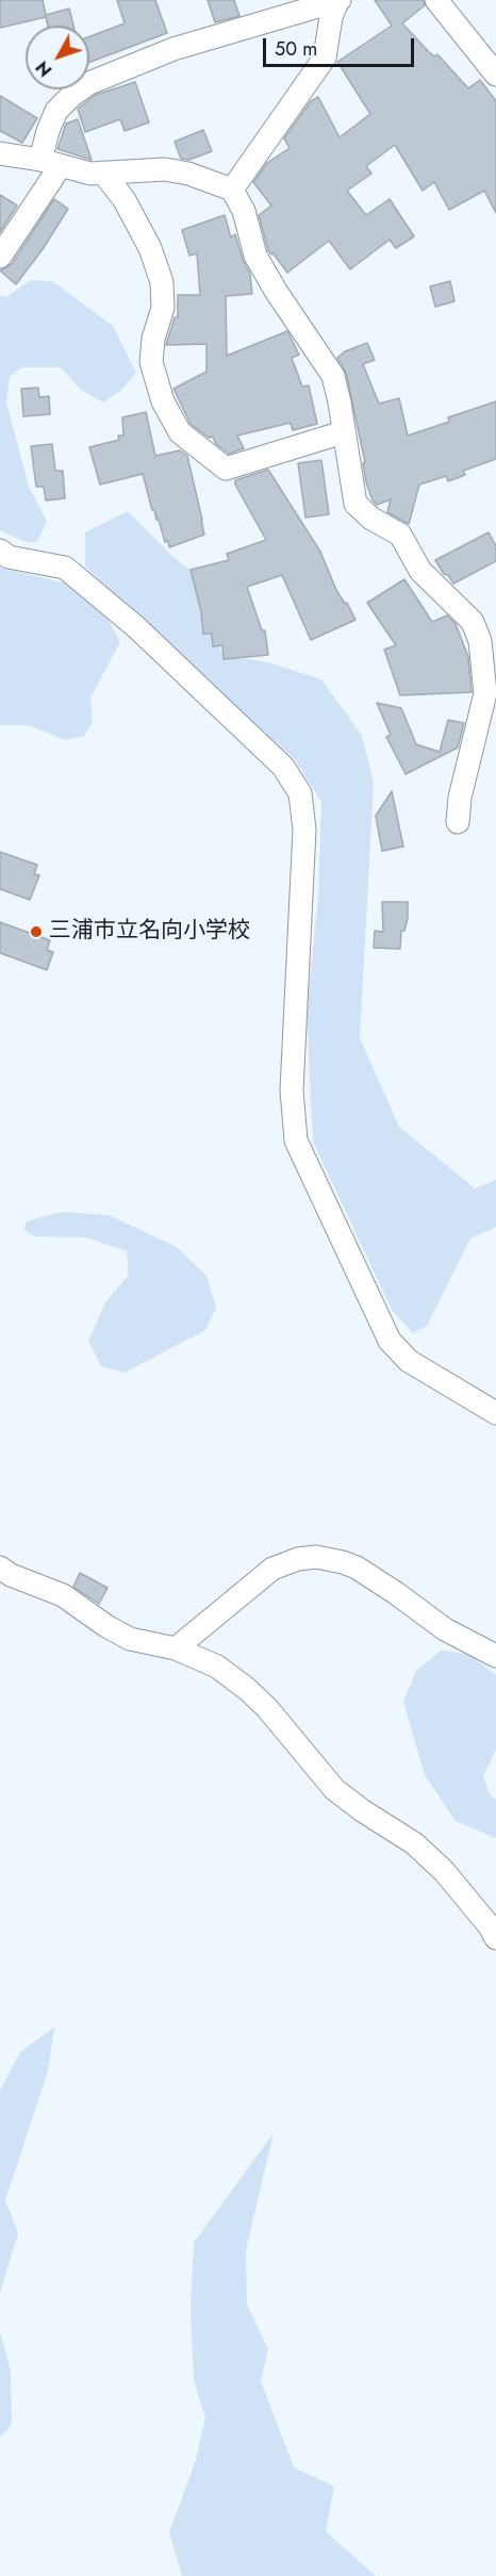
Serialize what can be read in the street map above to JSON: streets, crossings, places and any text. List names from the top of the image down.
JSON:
{
  "places": ["三浦市立名向小学校"],
  "scale_bar": "50 m",
  "north": "bottom left"
}
